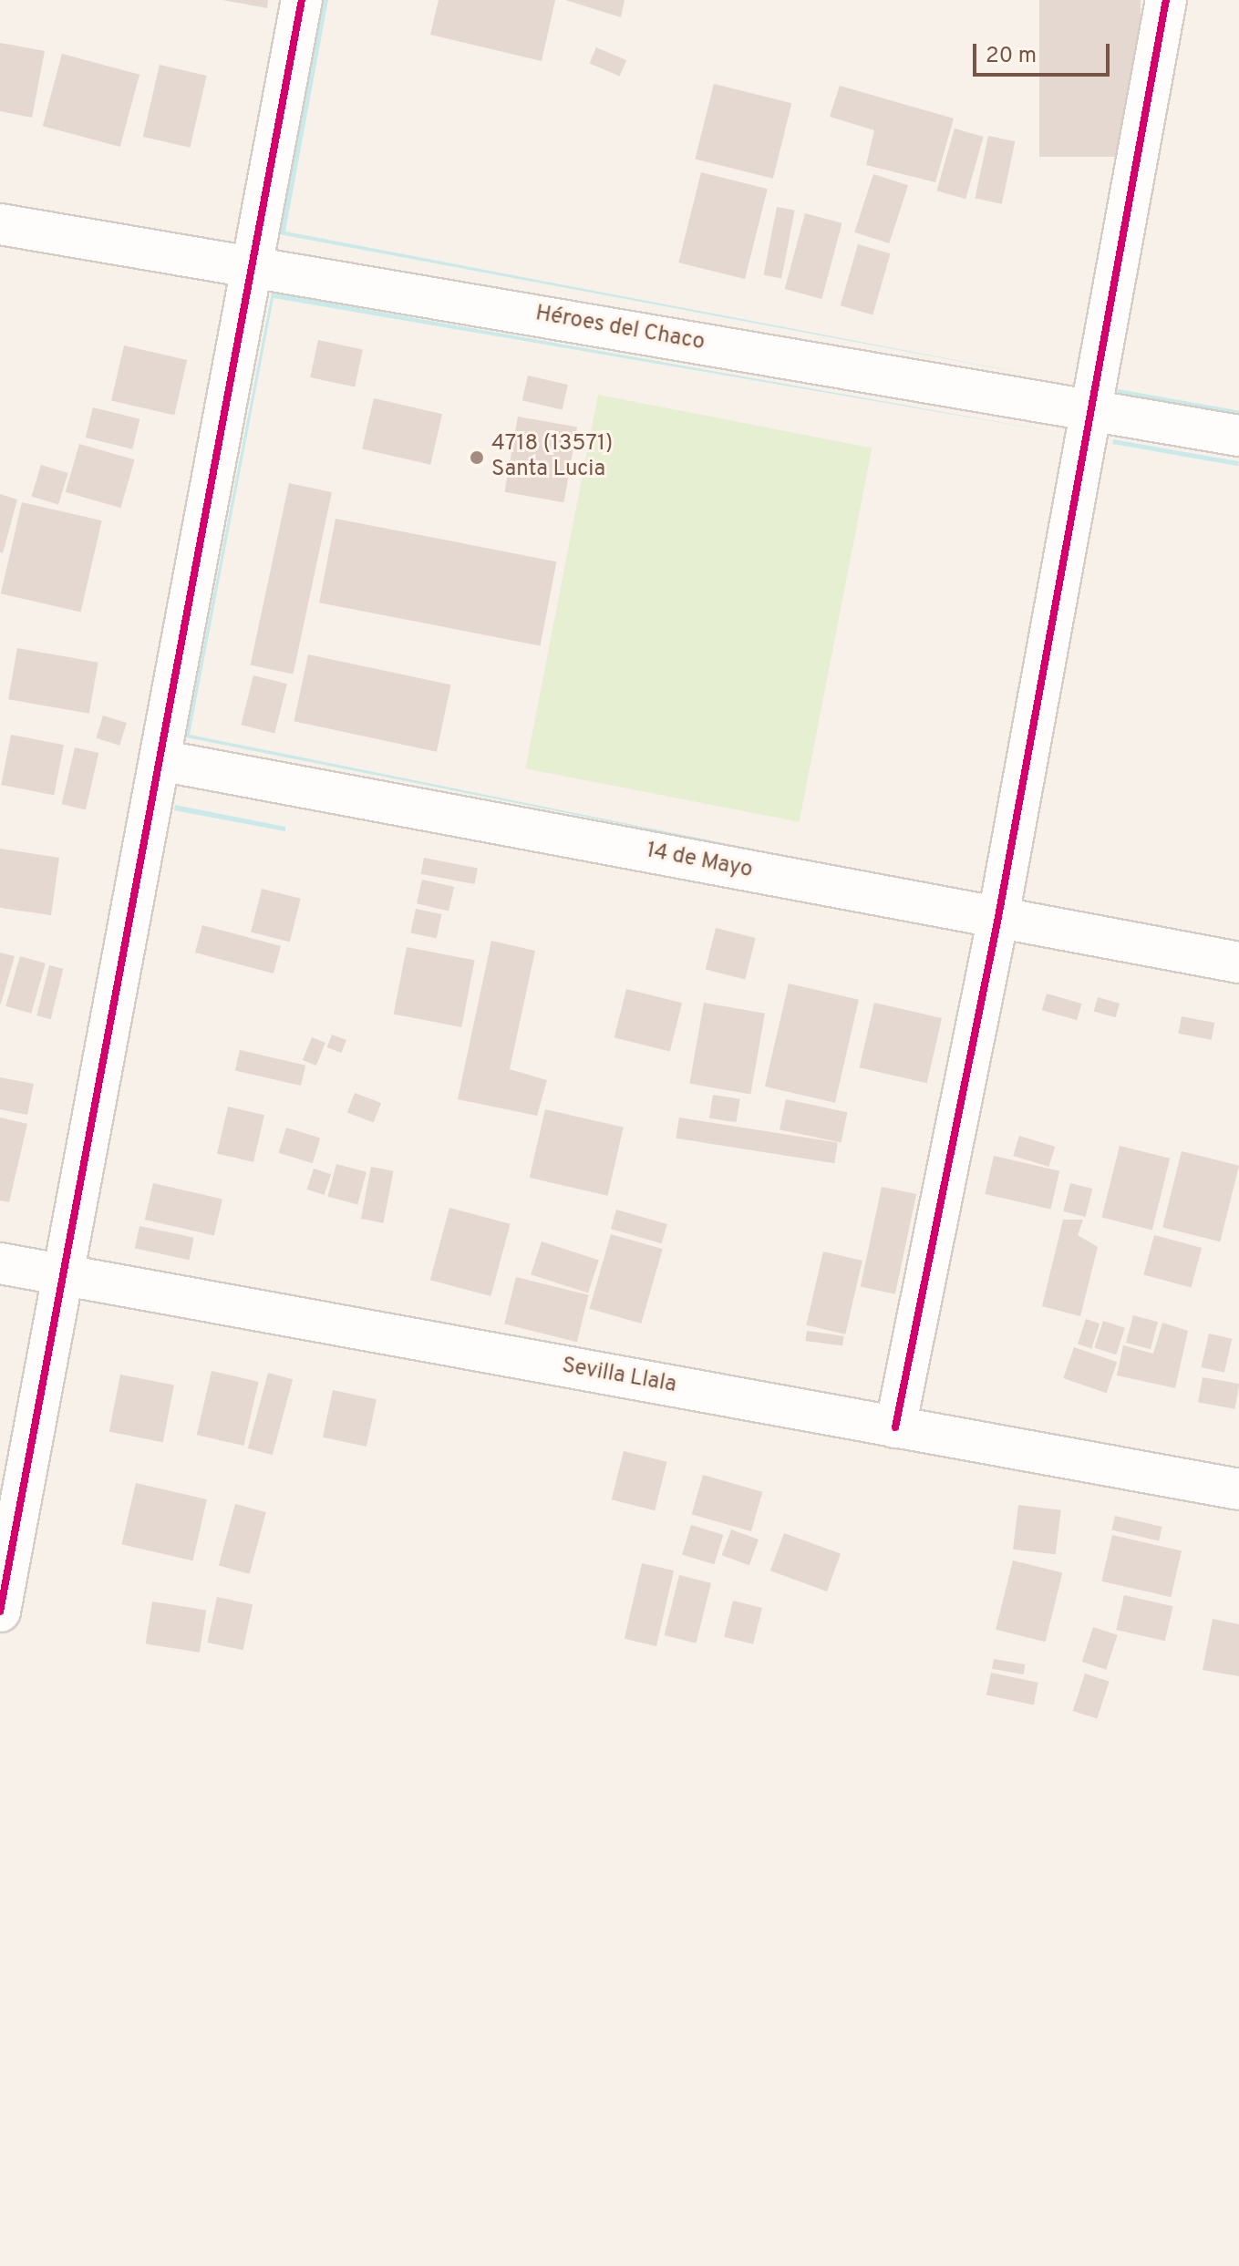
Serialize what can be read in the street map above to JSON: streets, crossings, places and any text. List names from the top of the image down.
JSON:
{
  "streets": {
    "street": ["Héroes del Chaco", "14 de Mayo", "Sevilla Llala"]
  },
  "places": ["4718 (13571) Santa Lucia"],
  "scale_bar": "20 m"
}
